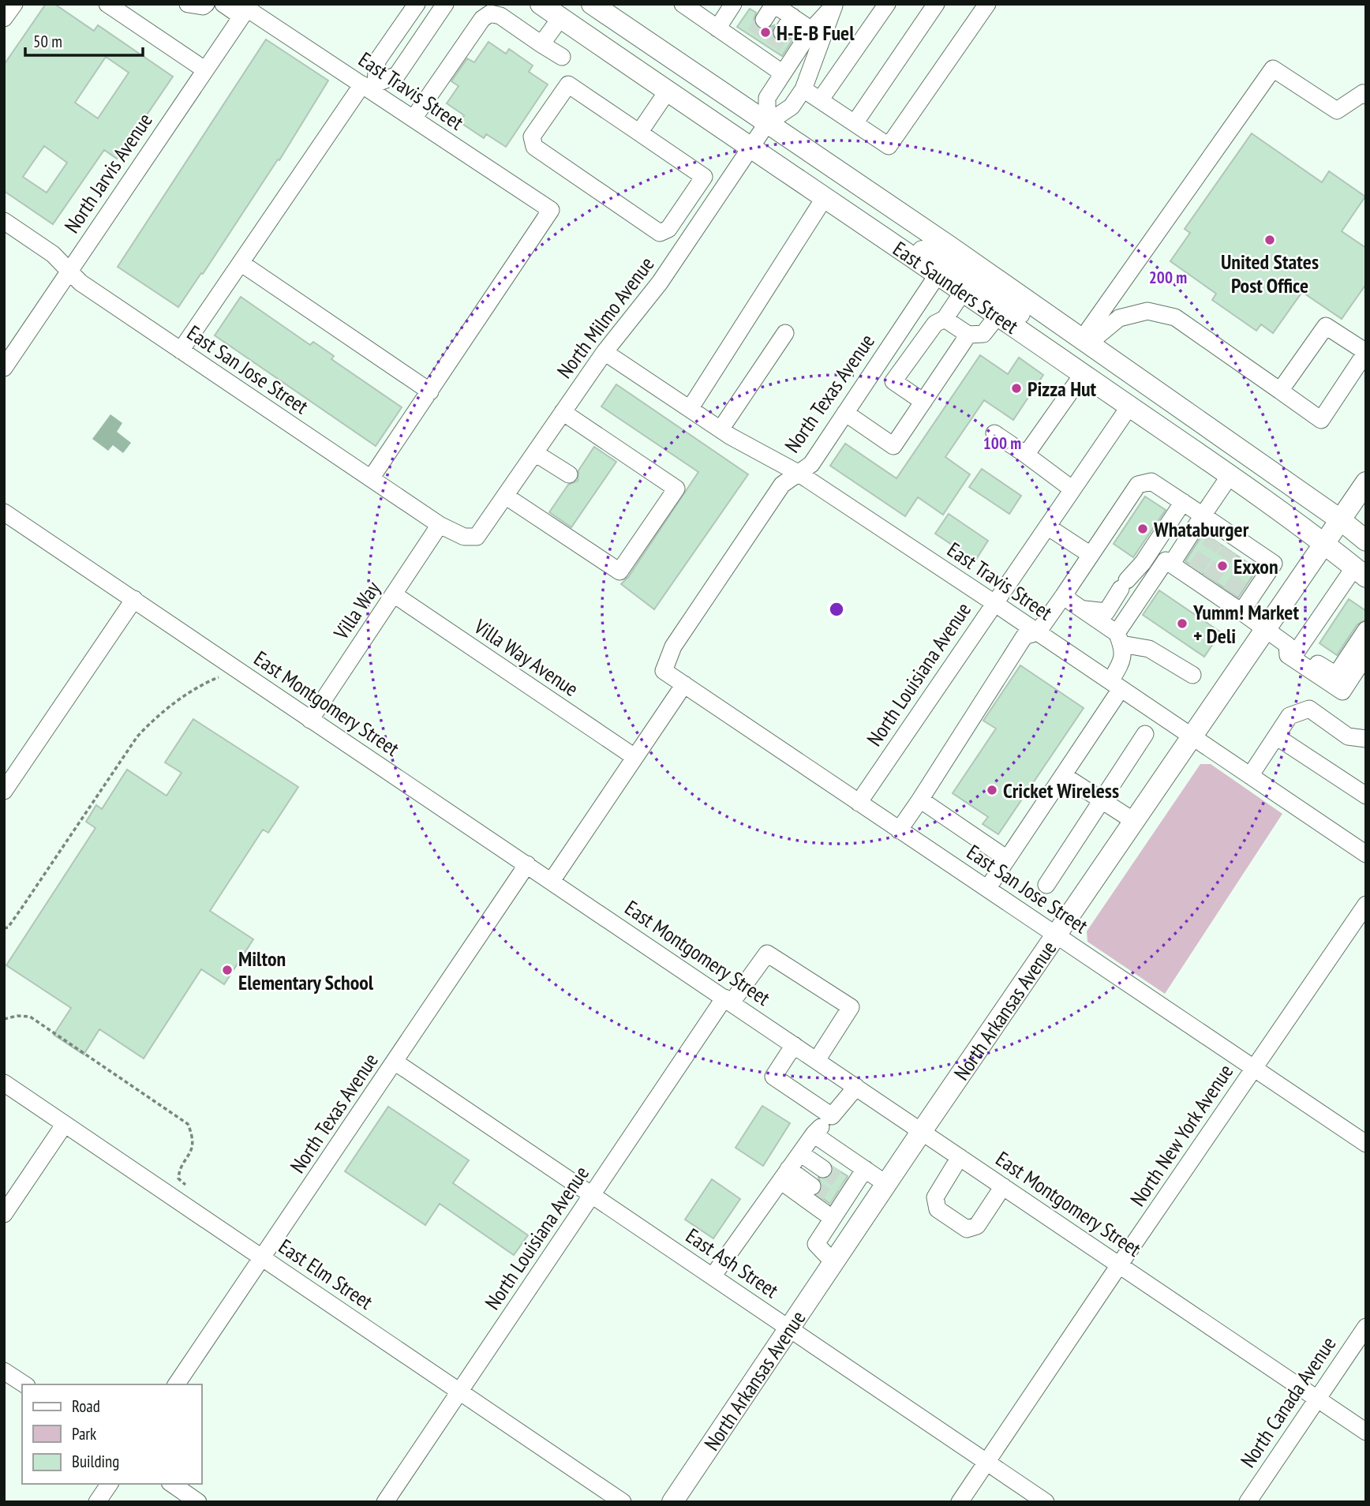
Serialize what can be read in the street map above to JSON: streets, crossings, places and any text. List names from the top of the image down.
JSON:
{
  "streets": {
    "main road": ["East Saunders Street", "North Arkansas Avenue"],
    "street": [
      "East Travis Street",
      "North Jarvis Avenue",
      "North Milmo Avenue",
      "East San Jose Street",
      "North Texas Avenue",
      "Villa Way",
      "Villa Way Avenue",
      "North Louisiana Avenue",
      "East Montgomery Street",
      "North New York Avenue",
      "East Ash Street",
      "East Elm Street",
      "North Canada Avenue"
    ]
  },
  "crossings": [
    ["East Travis Street", "North Jarvis Avenue"],
    ["East Travis Street", "North Milmo Avenue"],
    ["East Travis Street", "North Texas Avenue"],
    ["East Travis Street", "North Louisiana Avenue"],
    ["East Travis Street", "North Arkansas Avenue"],
    ["North Jarvis Avenue", "East San Jose Street"],
    ["East Saunders Street", "North Milmo Avenue"],
    ["East Saunders Street", "North Texas Avenue"],
    ["East Saunders Street", "North Louisiana Avenue"],
    ["East Saunders Street", "North Arkansas Avenue"],
    ["North Milmo Avenue", "East San Jose Street"],
    ["East San Jose Street", "North Texas Avenue"],
    ["East San Jose Street", "Villa Way"],
    ["East San Jose Street", "North Louisiana Avenue"],
    ["East San Jose Street", "North Arkansas Avenue"],
    ["East San Jose Street", "North New York Avenue"],
    ["North Texas Avenue", "East Montgomery Street"],
    ["North Texas Avenue", "East Ash Street"],
    ["North Texas Avenue", "East Elm Street"],
    ["Villa Way", "Villa Way Avenue"],
    ["Villa Way", "East Montgomery Street"],
    ["North Louisiana Avenue", "East Montgomery Street"],
    ["North Louisiana Avenue", "East Ash Street"],
    ["North Louisiana Avenue", "East Elm Street"],
    ["East Montgomery Street", "North Arkansas Avenue"],
    ["East Montgomery Street", "North New York Avenue"],
    ["East Montgomery Street", "North Canada Avenue"],
    ["North Arkansas Avenue", "East Ash Street"],
    ["North New York Avenue", "East Ash Street"]
  ],
  "places": [
    "H-E-B Fuel",
    "United States Post Office",
    "Pizza Hut",
    "Whataburger",
    "Exxon",
    "Yumm! Market + Deli",
    "Cricket Wireless",
    "Milton Elementary School"
  ],
  "legend": ["Road", "Park", "Building"],
  "scale_bar": "50 m",
  "rings": ["200 m", "100 m"]
}
